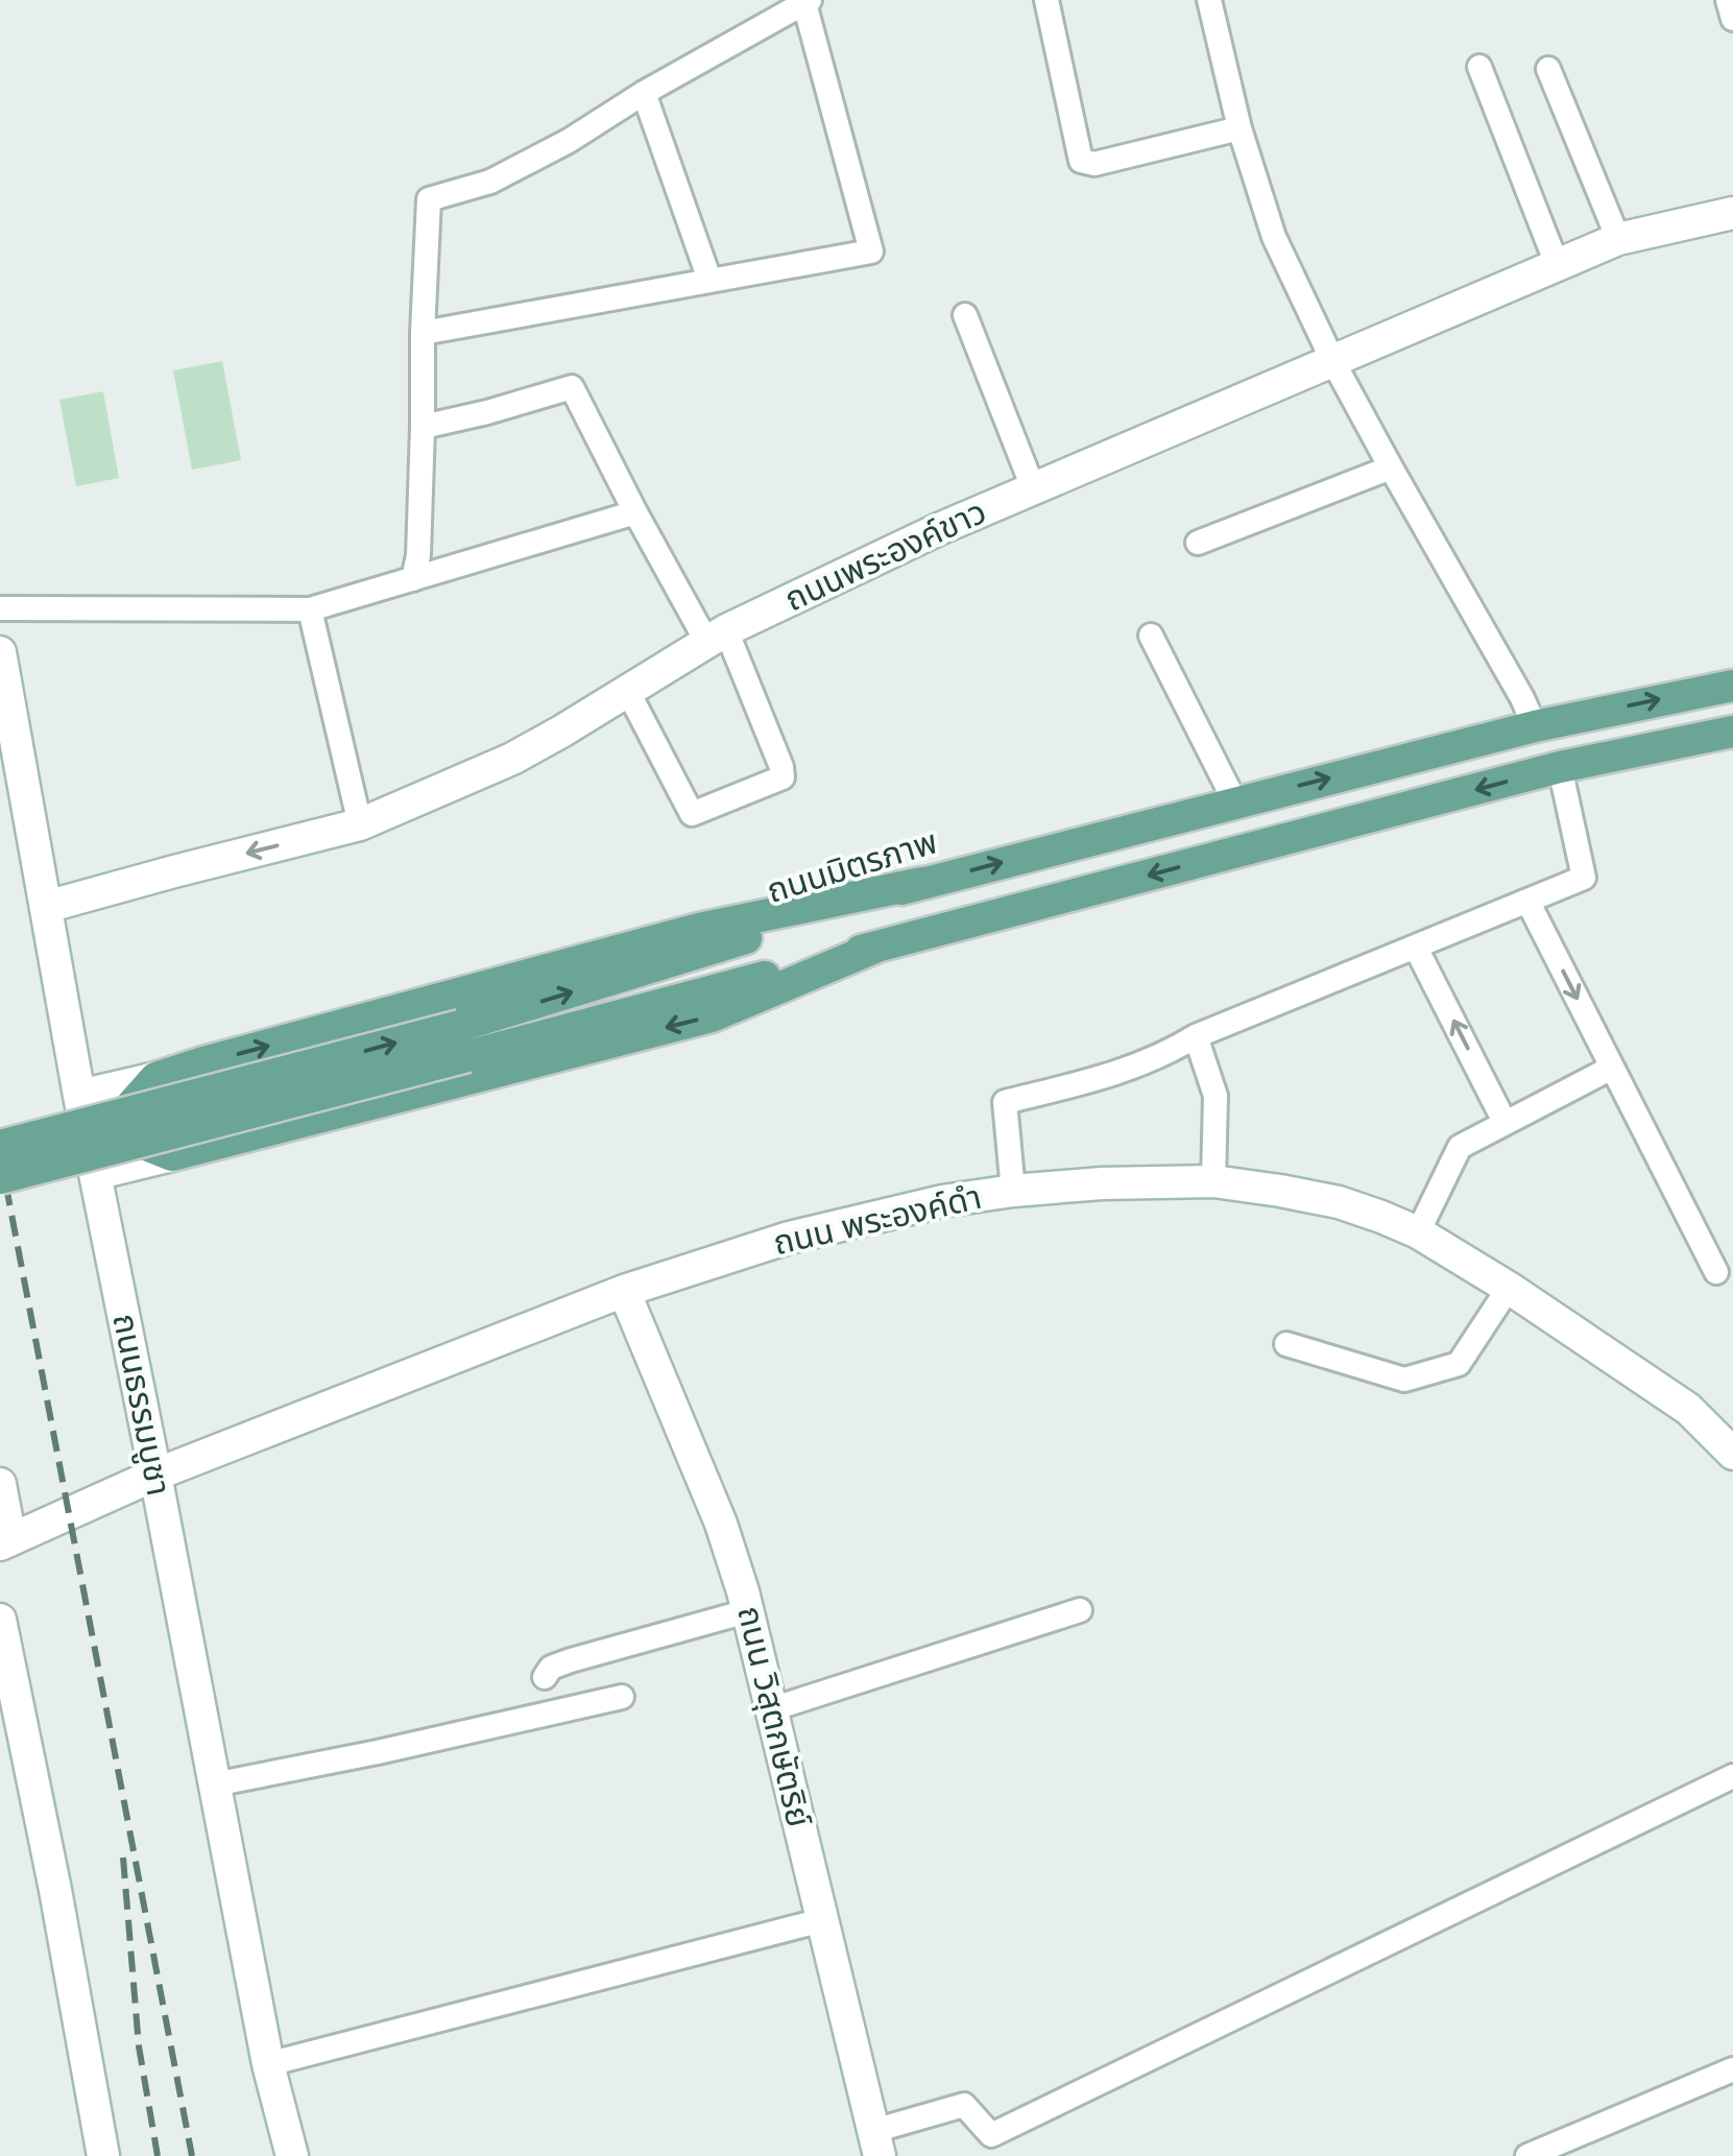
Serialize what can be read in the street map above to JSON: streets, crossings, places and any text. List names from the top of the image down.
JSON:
{
  "streets": {
    "main road": ["ถนนมิตรภาพ"],
    "street": [
      "ถนนพระองค์ขาว",
      "ถนน พระองค์ดำ",
      "ถนนธรรมบูชา",
      "ถนน วิสุตกษัตริย์"
    ]
  },
  "crossings": [
    ["ถนนพระองค์ขาว", "ถนนธรรมบูชา"],
    ["ถนน พระองค์ดำ", "ถนนธรรมบูชา"],
    ["ถนน พระองค์ดำ", "ถนน วิสุตกษัตริย์"]
  ]
}
